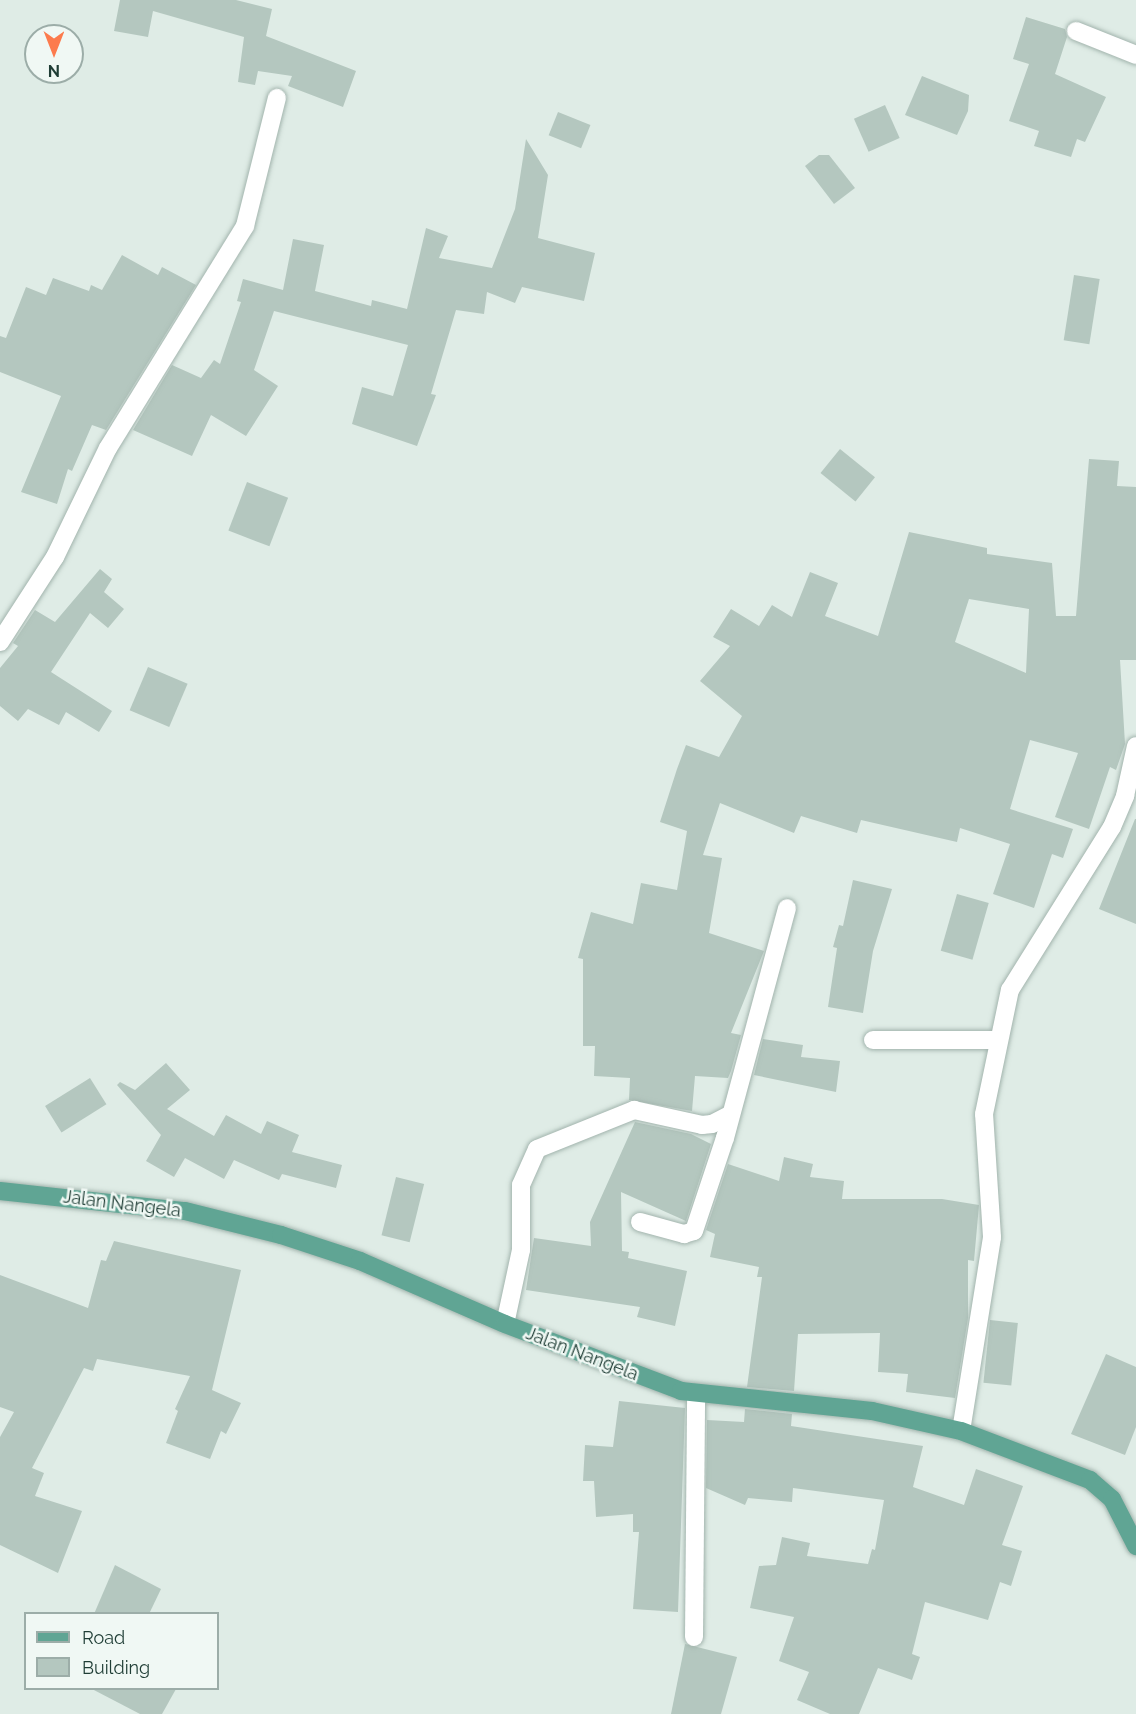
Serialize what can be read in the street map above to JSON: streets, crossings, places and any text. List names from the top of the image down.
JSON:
{
  "streets": {
    "main road": ["Jalan Nangela"]
  },
  "legend": ["Road", "Building"],
  "north": "bottom"
}
